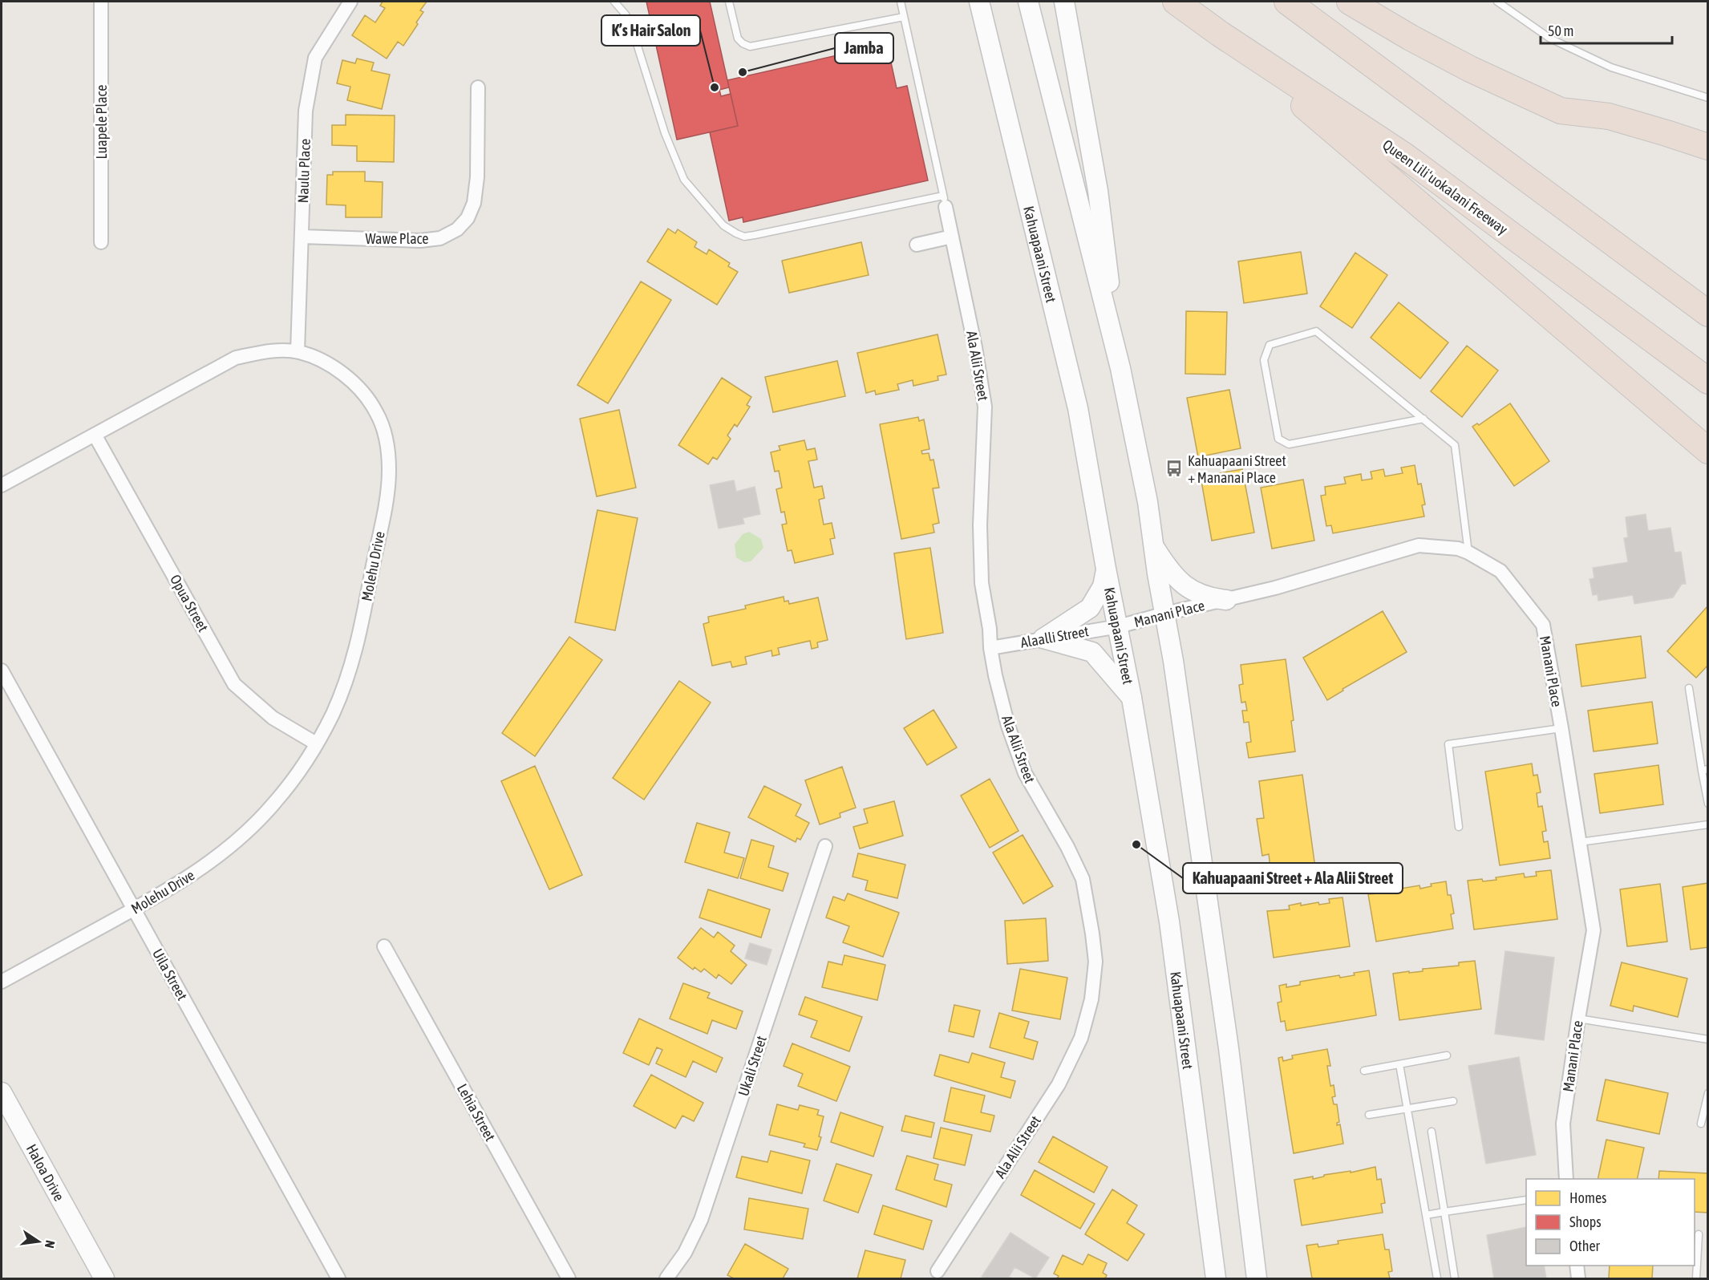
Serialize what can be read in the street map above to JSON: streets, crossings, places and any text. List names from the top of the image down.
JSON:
{
  "streets": {
    "highway": ["Queen Liliʻuokalani Freeway"],
    "main road": ["Kahuapaani Street", "Haloa Drive"],
    "street": [
      "Luapele Place",
      "Naulu Place",
      "Wawe Place",
      "Ala Alii Street",
      "Molehu Drive",
      "Opua Street",
      "Manani Place",
      "Alaalli Street",
      "Uila Street",
      "Ukali Street",
      "Lehia Street"
    ]
  },
  "crossings": [
    ["Naulu Place", "Wawe Place"],
    ["Naulu Place", "Molehu Drive"],
    ["Kahuapaani Street", "Manani Place"],
    ["Kahuapaani Street", "Alaalli Street"],
    ["Ala Alii Street", "Alaalli Street"],
    ["Molehu Drive", "Opua Street"],
    ["Molehu Drive", "Uila Street"],
    ["Manani Place", "Alaalli Street"]
  ],
  "places": {
    "other": ["Jamba", "K’s Hair Salon", "Kahuapaani Street + Ala Alii Street"],
    "bus stop": ["Kahuapaani Street + Mananai Place"]
  },
  "legend": ["Homes", "Shops", "Other"],
  "scale_bar": "50 m",
  "north": "right"
}
